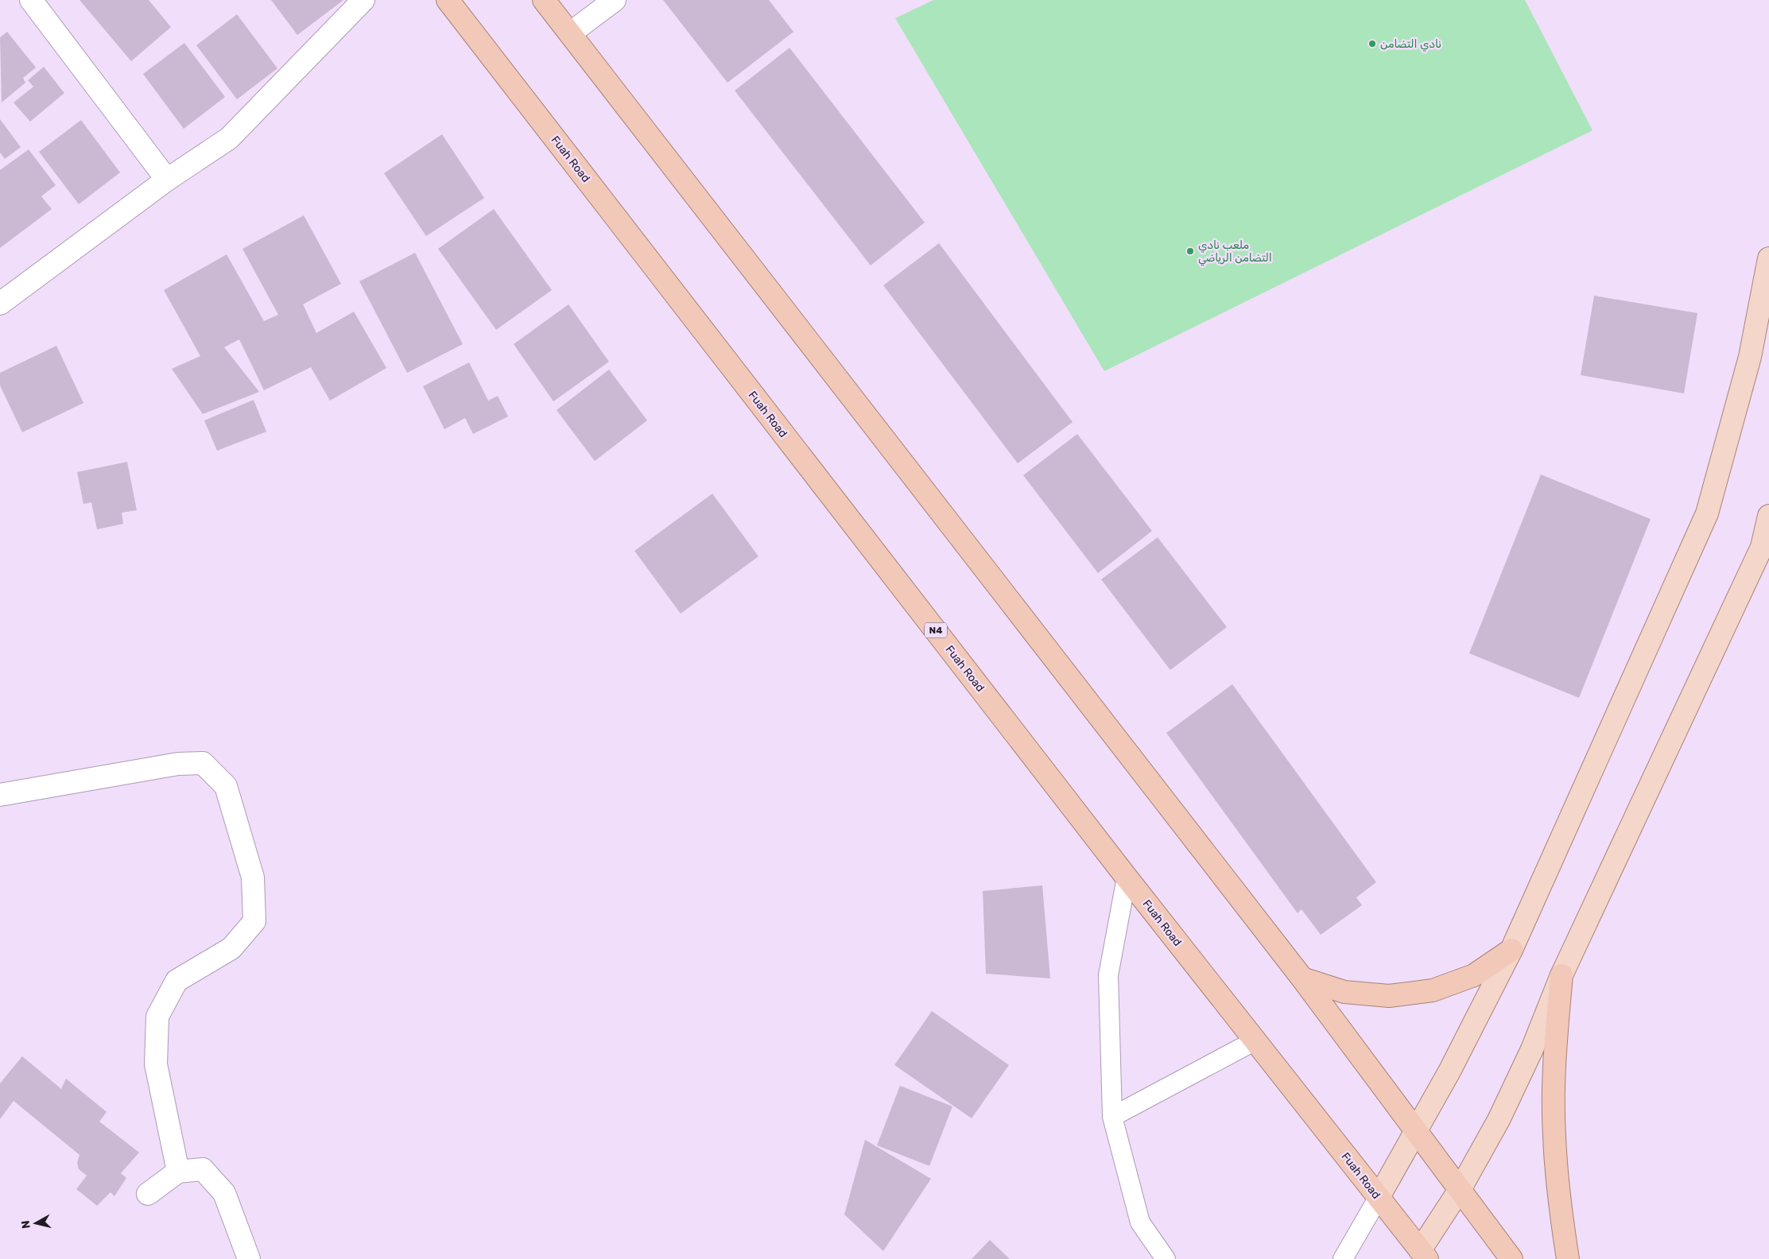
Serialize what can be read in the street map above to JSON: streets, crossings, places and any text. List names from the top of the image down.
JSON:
{
  "streets": {
    "highway": ["Fuah Road", "N4"]
  },
  "places": ["نادي التضامن", "ملعب نادي التضامن الرياضي"],
  "north": "left"
}
